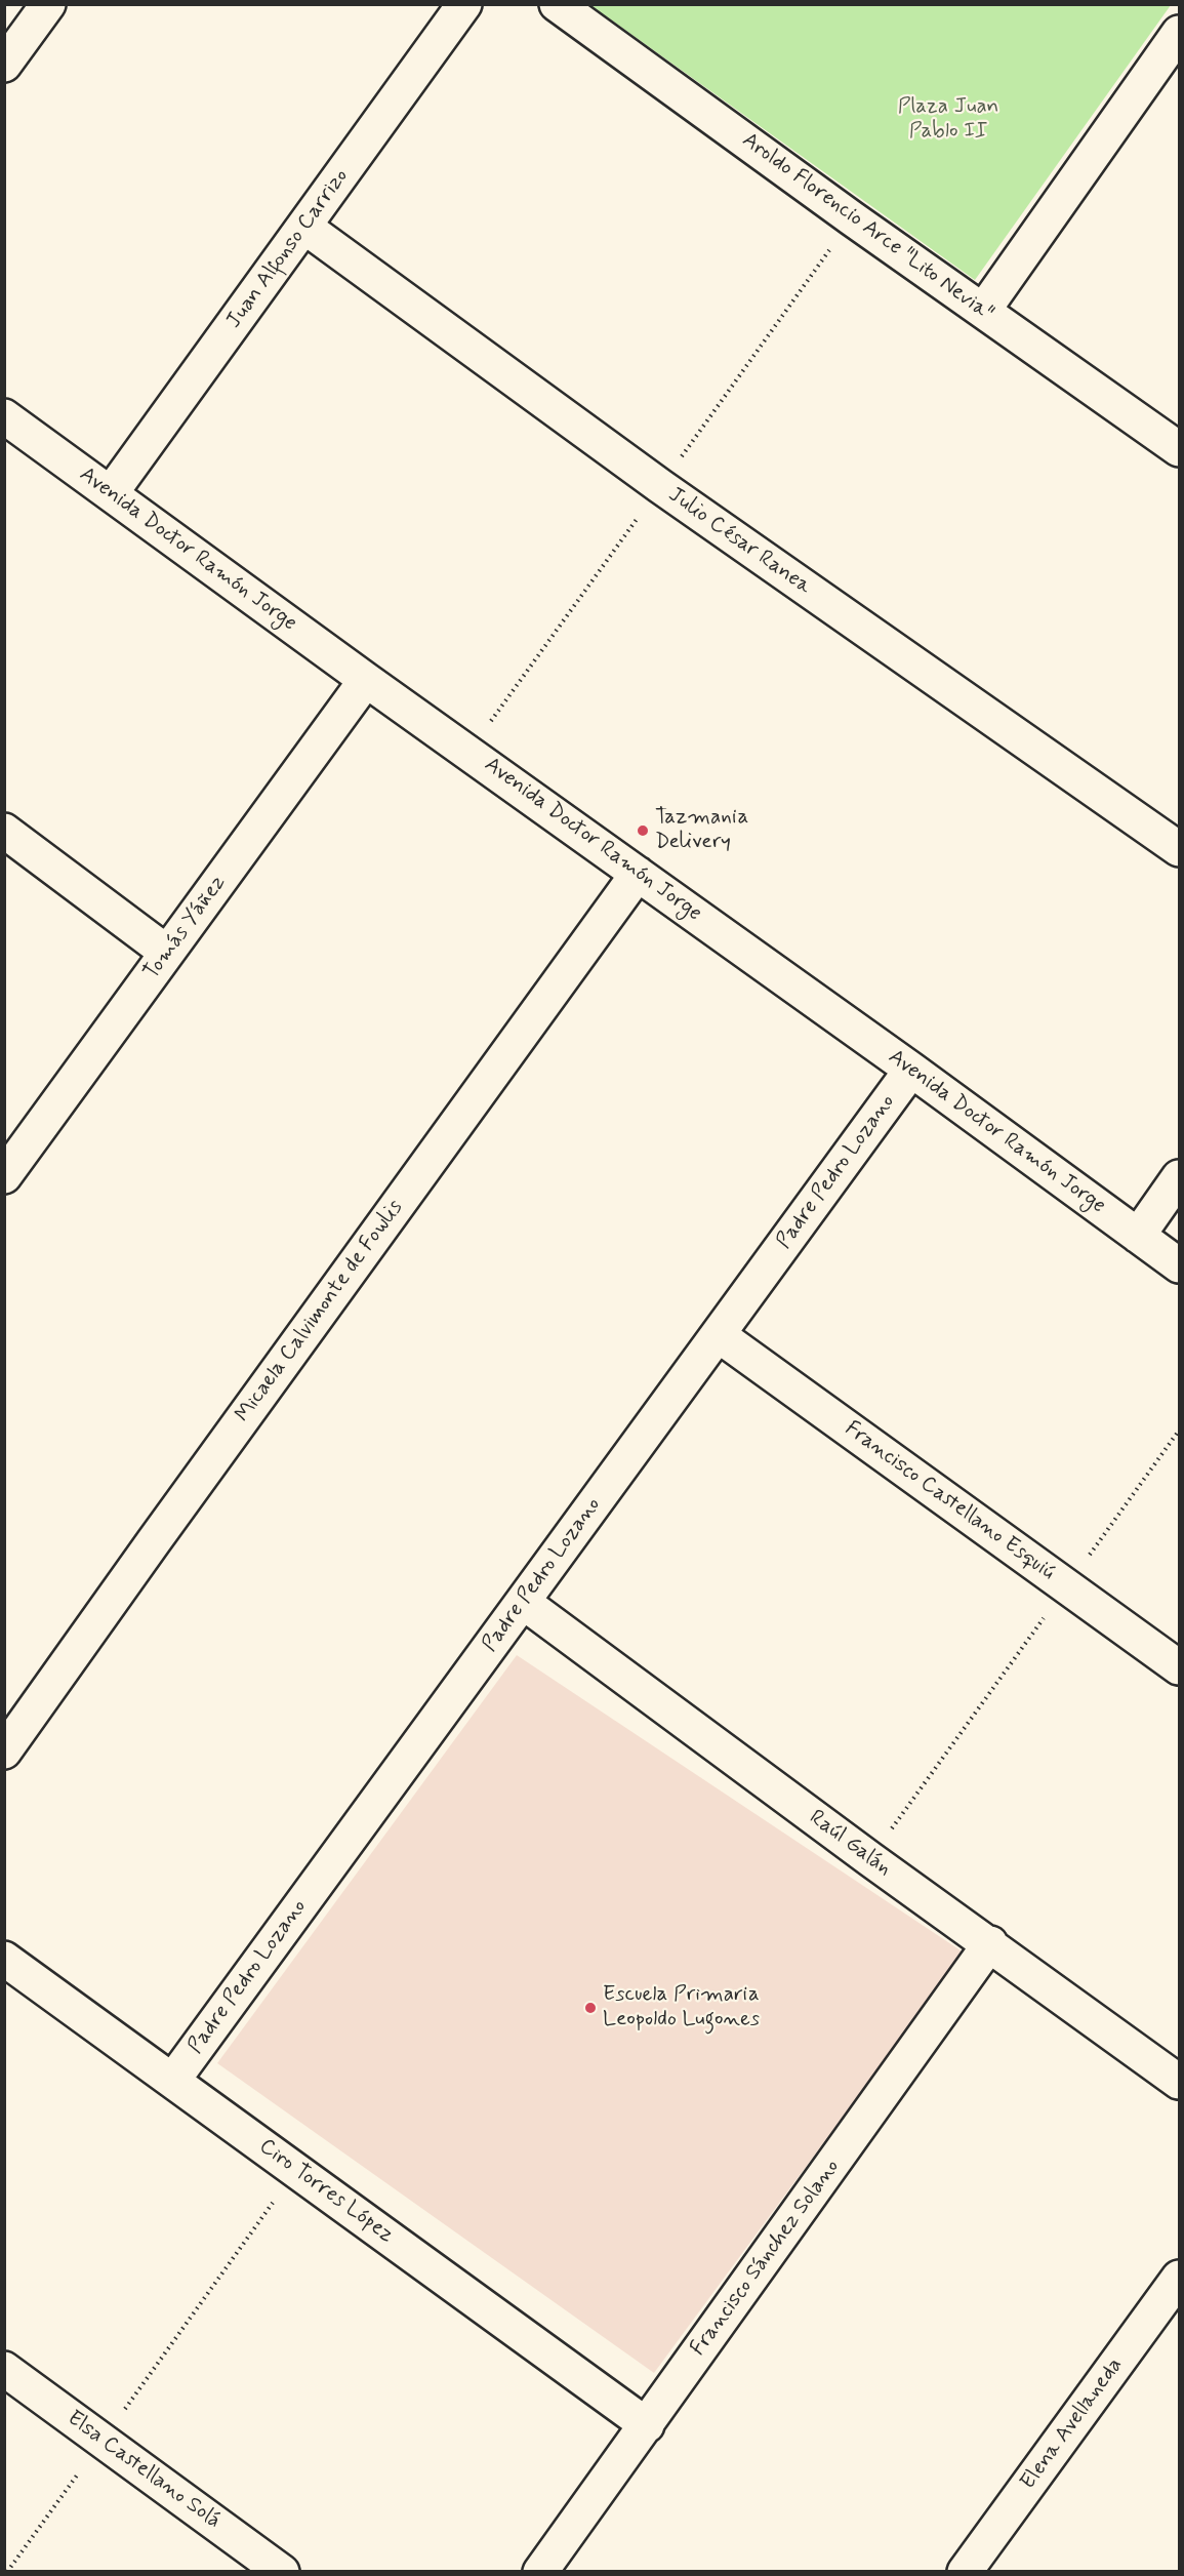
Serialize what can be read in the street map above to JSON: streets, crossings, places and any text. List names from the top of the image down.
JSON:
{
  "streets": {
    "street": [
      "Aroldo Florencio Arce \"Lito Nevia\"",
      "Juan Alfonso Carrizo",
      "Julio César Ranea",
      "Avenida Doctor Ramón Jorge",
      "Tomás Yáñez",
      "Padre Pedro Lozano",
      "Micaela Calvimonte de Fowlis",
      "Francisco Castellano Esquiú",
      "Raúl Galán",
      "Ciro Torres López",
      "Francisco Sánchez Solano",
      "Elena Avellaneda",
      "Elsa Castellano Solá"
    ]
  },
  "crossings": [
    ["Juan Alfonso Carrizo", "Julio César Ranea"],
    ["Juan Alfonso Carrizo", "Avenida Doctor Ramón Jorge"],
    ["Avenida Doctor Ramón Jorge", "Tomás Yáñez"],
    ["Avenida Doctor Ramón Jorge", "Padre Pedro Lozano"],
    ["Avenida Doctor Ramón Jorge", "Micaela Calvimonte de Fowlis"],
    ["Padre Pedro Lozano", "Francisco Castellano Esquiú"],
    ["Padre Pedro Lozano", "Raúl Galán"],
    ["Padre Pedro Lozano", "Ciro Torres López"],
    ["Raúl Galán", "Francisco Sánchez Solano"],
    ["Ciro Torres López", "Francisco Sánchez Solano"]
  ],
  "parks": ["Plaza Juan Pablo II"],
  "places": ["Tazmania Delivery", "Escuela Primaria Leopoldo Lugones"]
}
